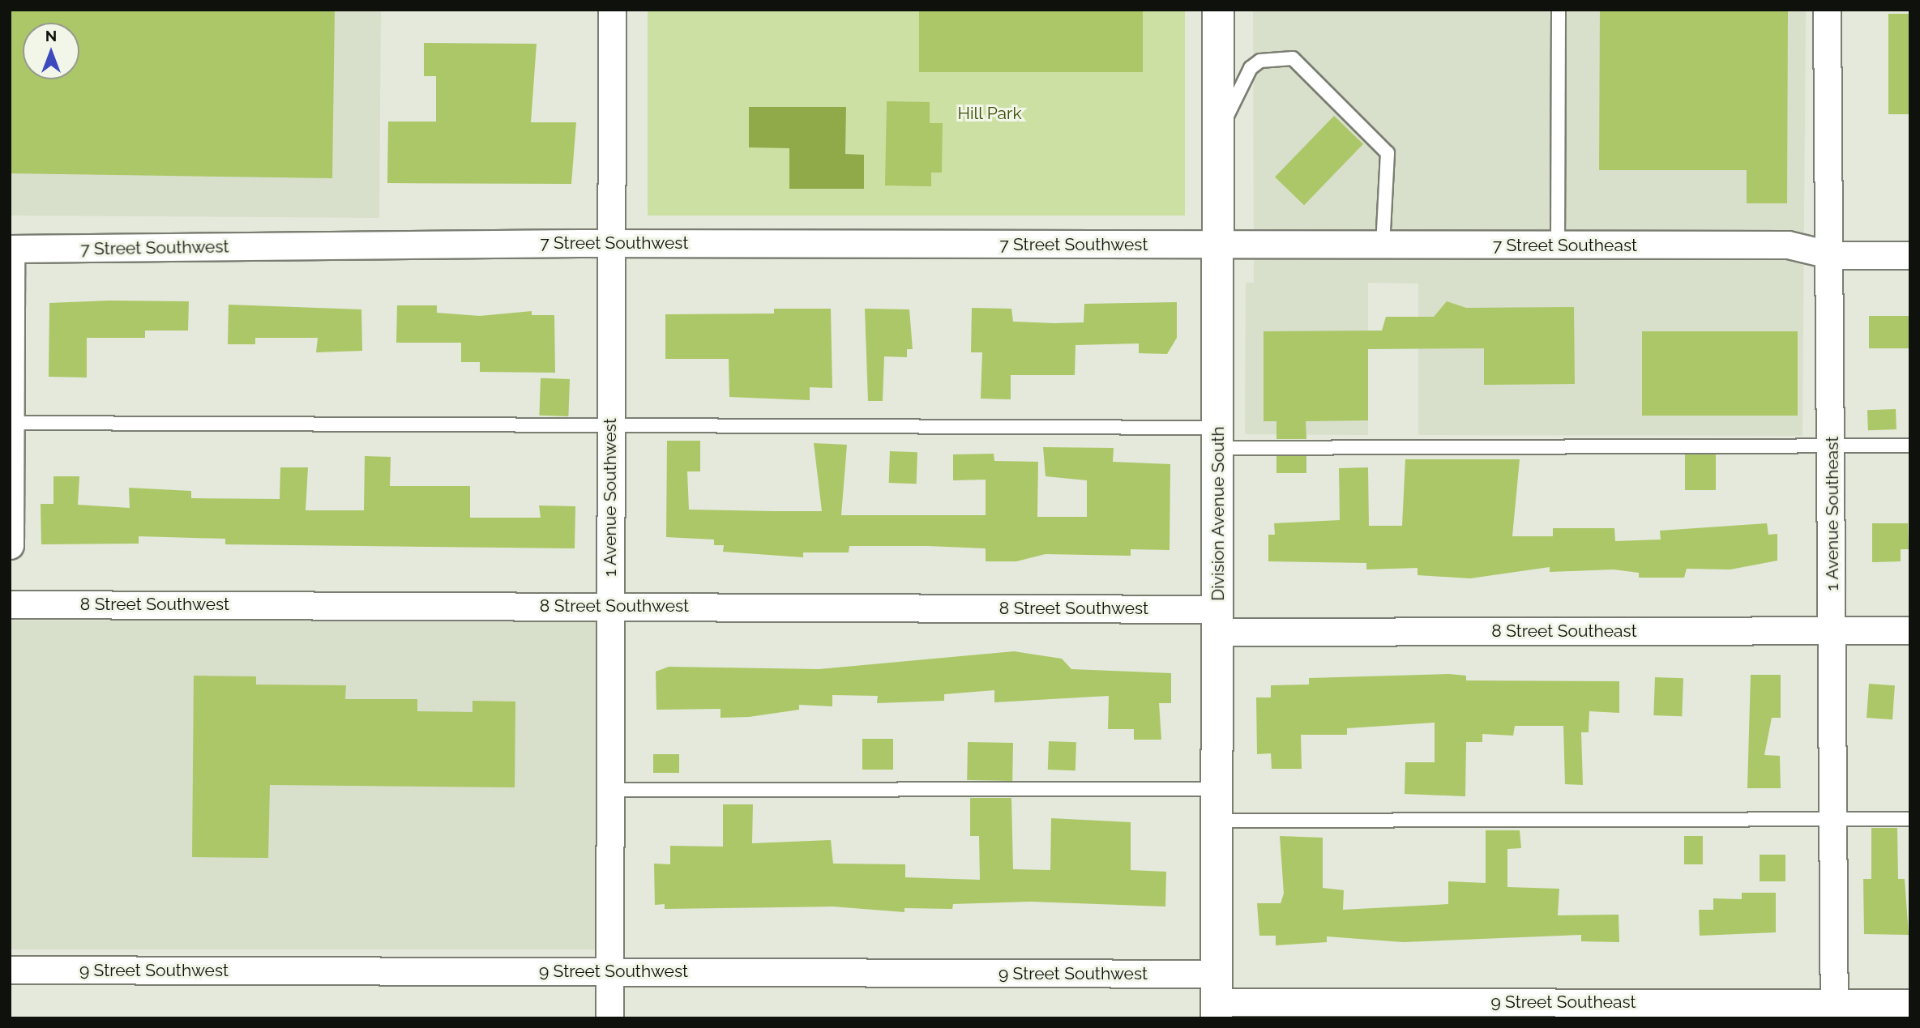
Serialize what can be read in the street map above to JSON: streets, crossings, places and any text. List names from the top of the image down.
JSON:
{
  "streets": {
    "street": [
      "7 Street Southwest",
      "7 Street Southeast",
      "1 Avenue Southwest",
      "Division Avenue South",
      "1 Avenue Southeast",
      "8 Street Southwest",
      "8 Street Southeast",
      "9 Street Southwest",
      "9 Street Southeast"
    ]
  },
  "crossings": [
    ["7 Street Southwest", "7 Street Southeast"],
    ["7 Street Southwest", "1 Avenue Southwest"],
    ["7 Street Southwest", "Division Avenue South"],
    ["7 Street Southeast", "Division Avenue South"],
    ["7 Street Southeast", "1 Avenue Southeast"],
    ["1 Avenue Southwest", "8 Street Southwest"],
    ["1 Avenue Southwest", "9 Street Southwest"],
    ["Division Avenue South", "8 Street Southwest"],
    ["Division Avenue South", "8 Street Southeast"],
    ["Division Avenue South", "9 Street Southwest"],
    ["Division Avenue South", "9 Street Southeast"],
    ["1 Avenue Southeast", "8 Street Southeast"],
    ["1 Avenue Southeast", "9 Street Southeast"],
    ["8 Street Southwest", "8 Street Southeast"],
    ["9 Street Southwest", "9 Street Southeast"]
  ],
  "parks": ["Hill Park"],
  "north": "top"
}
